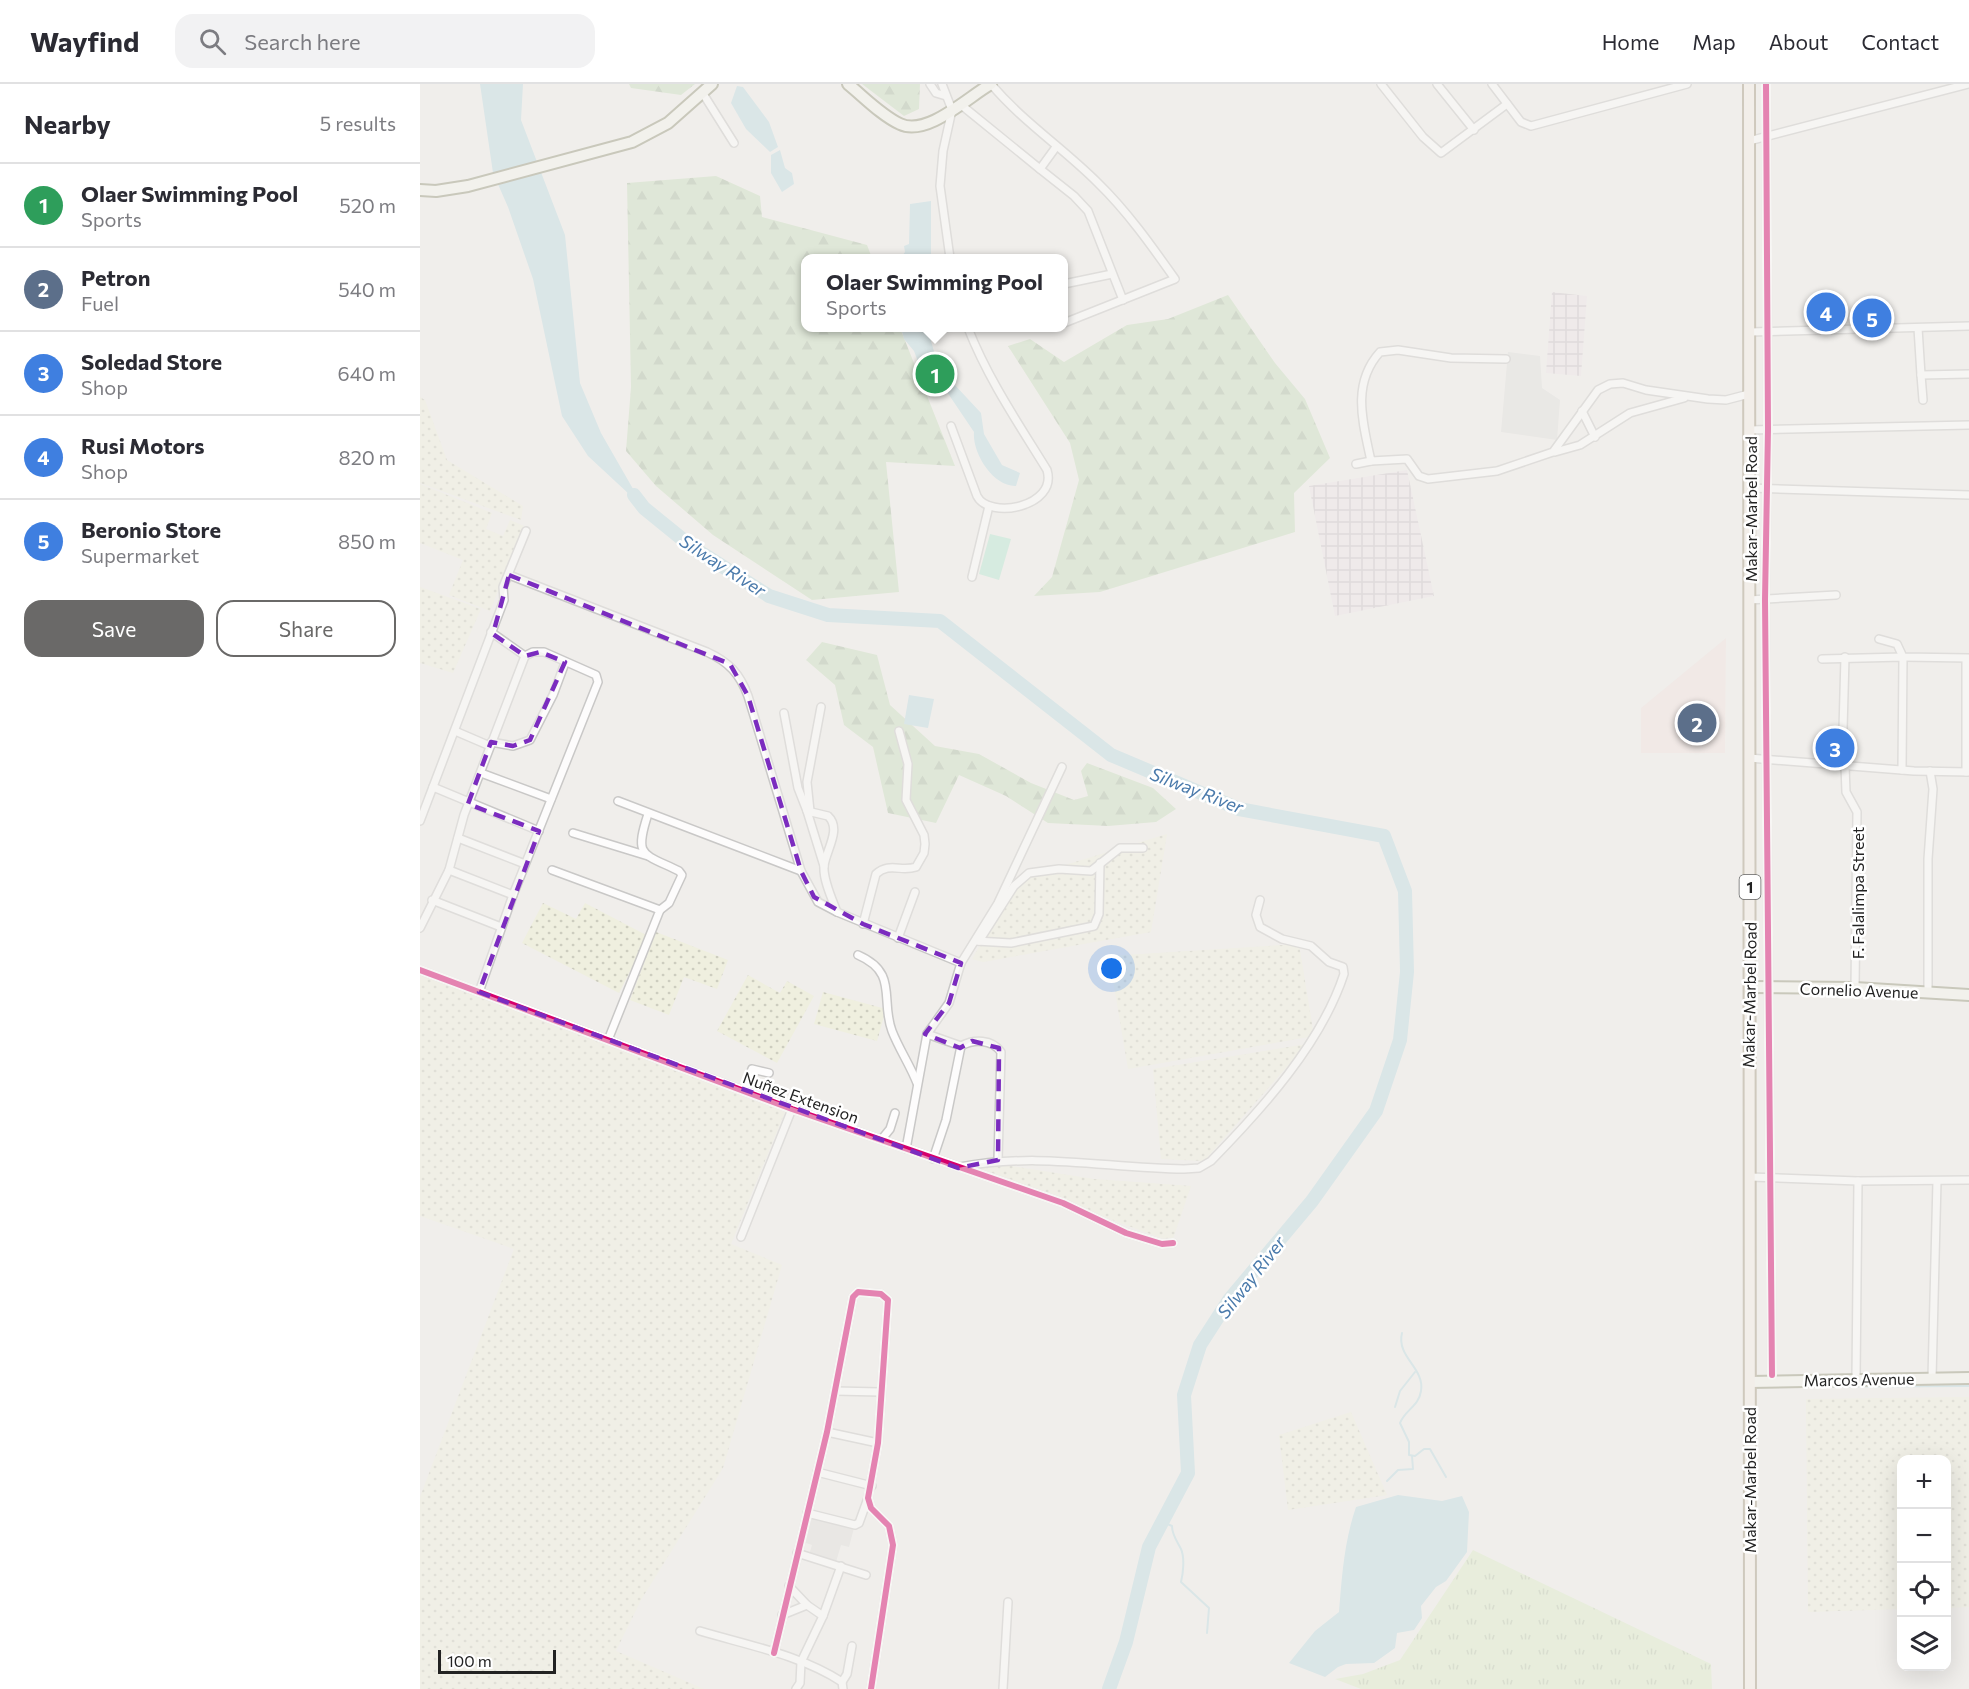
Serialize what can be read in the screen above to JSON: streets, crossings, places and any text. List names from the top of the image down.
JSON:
{
  "streets": {
    "main road": [
      "Makar-Marbel Road",
      "1",
      "Cornelio Avenue",
      "Marcos Avenue"
    ],
    "street": ["F. Falalimpa Street", "Nuñez Extension"]
  },
  "crossings": [
    ["Makar-Marbel Road", "Cornelio Avenue"],
    ["Makar-Marbel Road", "Marcos Avenue"],
    ["F. Falalimpa Street", "Cornelio Avenue"]
  ],
  "water": ["Silway River"],
  "scale_bar": "100 m",
  "page": {
    "header": "Wayfind",
    "search": "Search here",
    "nav": [
      "Home",
      "Map",
      "About",
      "Contact"
    ],
    "heading": ["Nearby", "5 results"],
    "list": [
      {
        "mark": "1",
        "name": "Olaer Swimming Pool",
        "note": "Sports",
        "value": "520 m"
      },
      {
        "mark": "2",
        "name": "Petron",
        "note": "Fuel",
        "value": "540 m"
      },
      {
        "mark": "3",
        "name": "Soledad Store",
        "note": "Shop",
        "value": "640 m"
      },
      {
        "mark": "4",
        "name": "Rusi Motors",
        "note": "Shop",
        "value": "820 m"
      },
      {
        "mark": "5",
        "name": "Beronio Store",
        "note": "Supermarket",
        "value": "850 m"
      }
    ],
    "popup": ["Olaer Swimming Pool", "Sports"],
    "pins": [
      "4",
      "5",
      "1",
      "2",
      "3"
    ],
    "buttons": ["Save", "Share"],
    "map_buttons": ["+", "−"],
    "scale": "100 m"
  }
}
